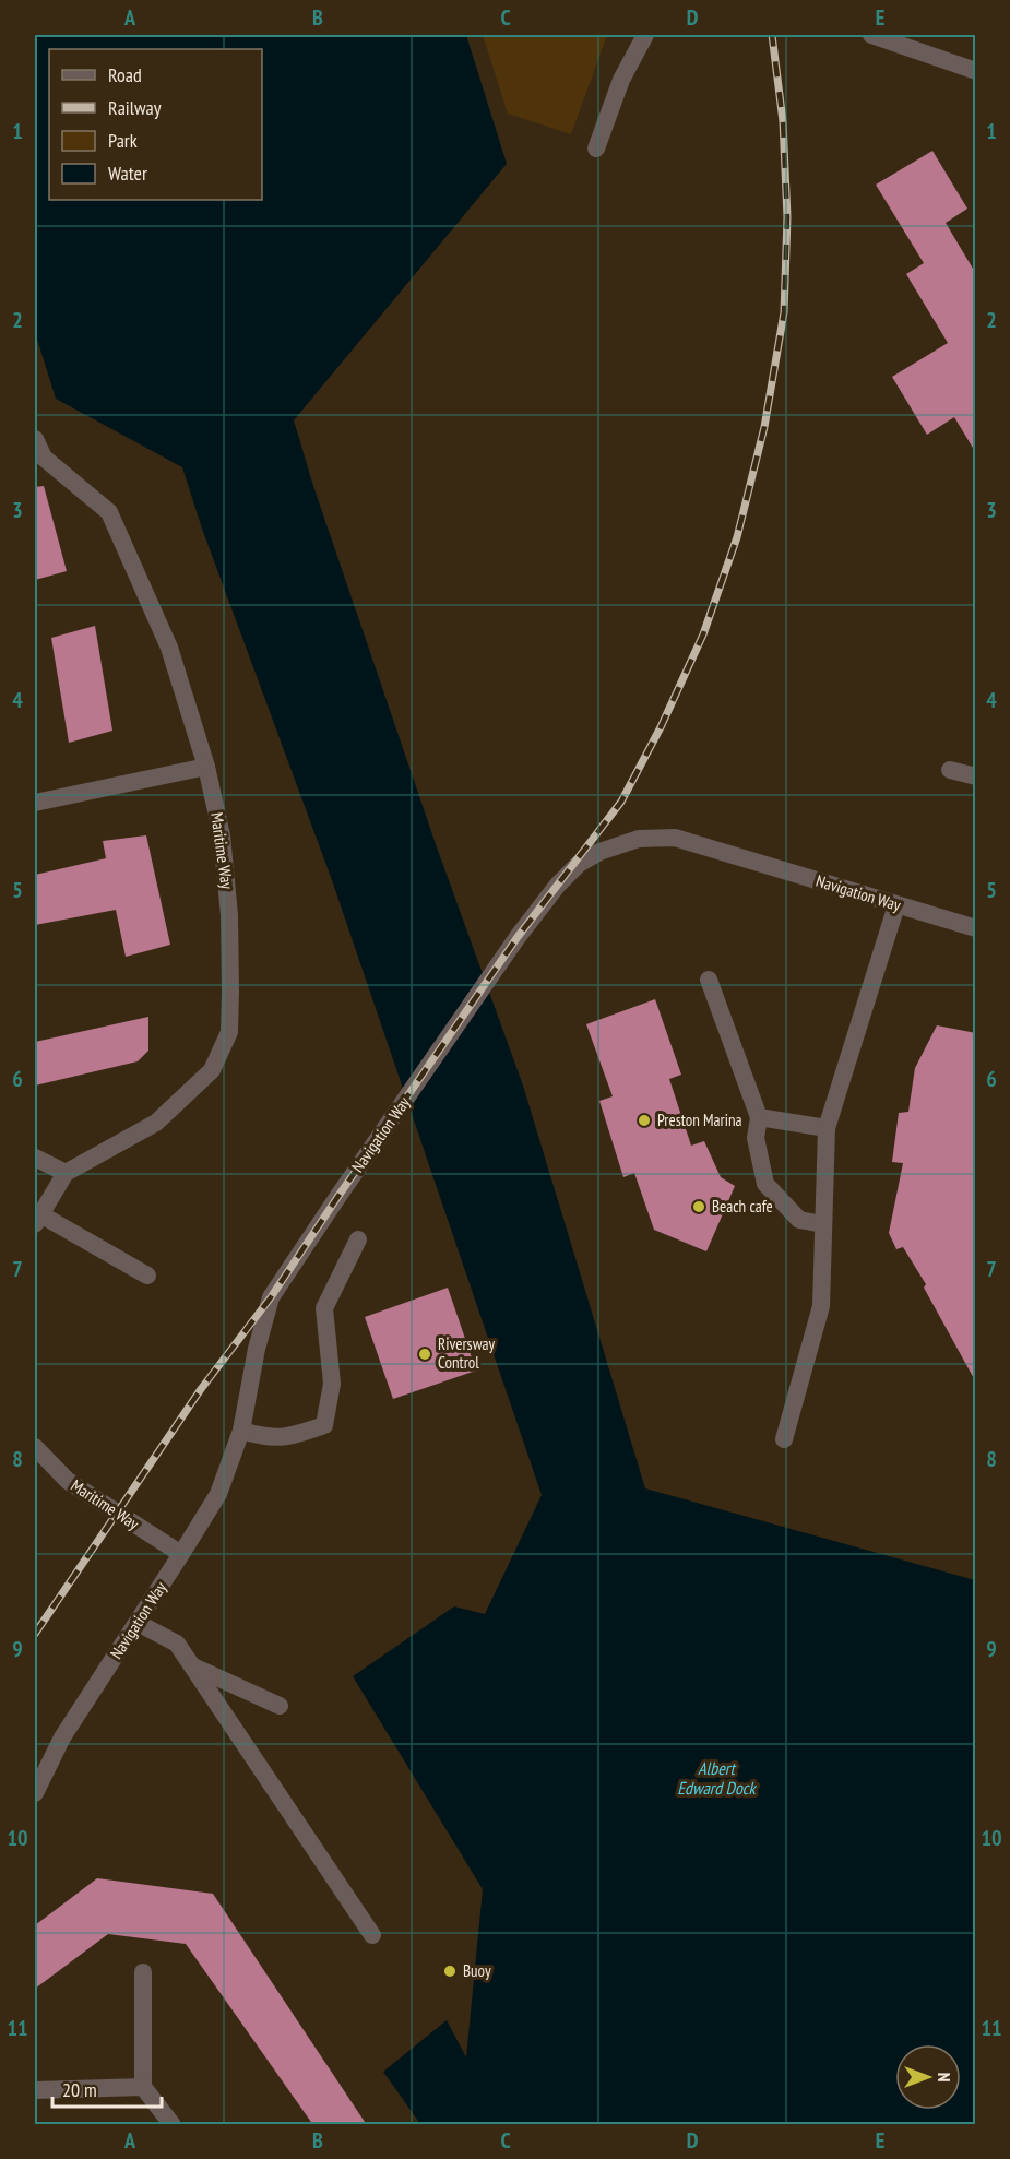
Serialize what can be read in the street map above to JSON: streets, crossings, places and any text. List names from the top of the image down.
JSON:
{
  "streets": {
    "street": ["Maritime Way", "Navigation Way"]
  },
  "crossings": [
    ["Maritime Way", "Navigation Way"]
  ],
  "water": ["Albert Edward Dock"],
  "places": [
    "Preston Marina",
    "Beach cafe",
    "Riversway Control",
    "Buoy"
  ],
  "legend": [
    "Road",
    "Railway",
    "Park",
    "Water"
  ],
  "scale_bar": "20 m",
  "north": "right",
  "grid": {
    "columns": [
      "A",
      "B",
      "C",
      "D",
      "E"
    ],
    "rows": [
      "1",
      "2",
      "3",
      "4",
      "5",
      "6",
      "7",
      "8",
      "9",
      "10",
      "11"
    ]
  }
}
